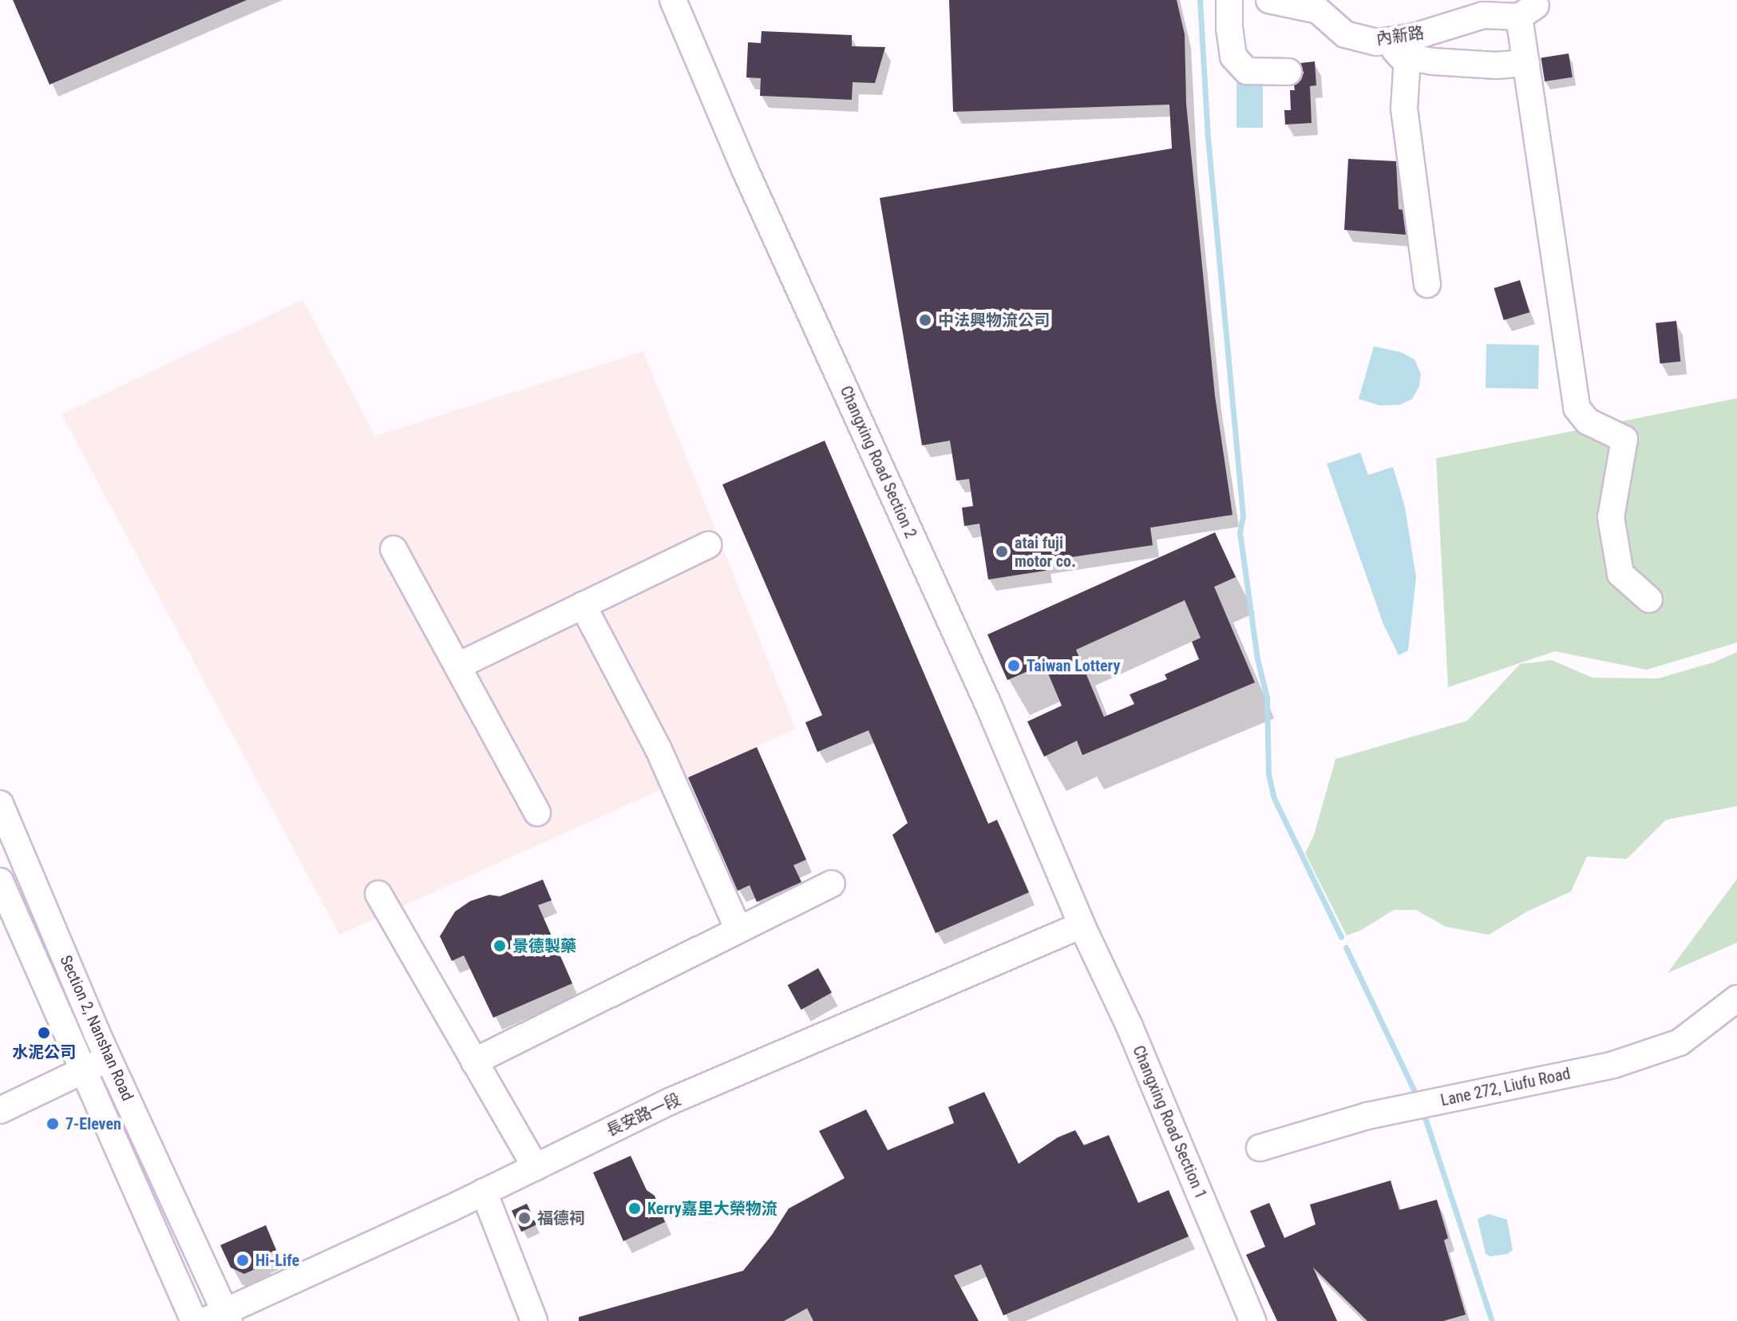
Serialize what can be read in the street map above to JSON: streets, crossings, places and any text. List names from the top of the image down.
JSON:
{
  "streets": {
    "street": [
      "內新路",
      "Changxing Road Section 2",
      "Section 2, Nanshan Road",
      "Lane 272, Liufu Road",
      "長安路一段",
      "Changxing Road Section 1"
    ]
  },
  "crossings": [
    ["Changxing Road Section 2", "長安路一段"],
    ["Changxing Road Section 2", "Changxing Road Section 1"],
    ["Section 2, Nanshan Road", "長安路一段"],
    ["長安路一段", "Changxing Road Section 1"]
  ],
  "places": [
    "中法興物流公司",
    "atai fuji motor co.",
    "Taiwan Lottery",
    "景德製藥",
    "水泥公司",
    "7-Eleven",
    "Kerry嘉里大榮物流",
    "福德祠",
    "Hi-Life"
  ]
}
